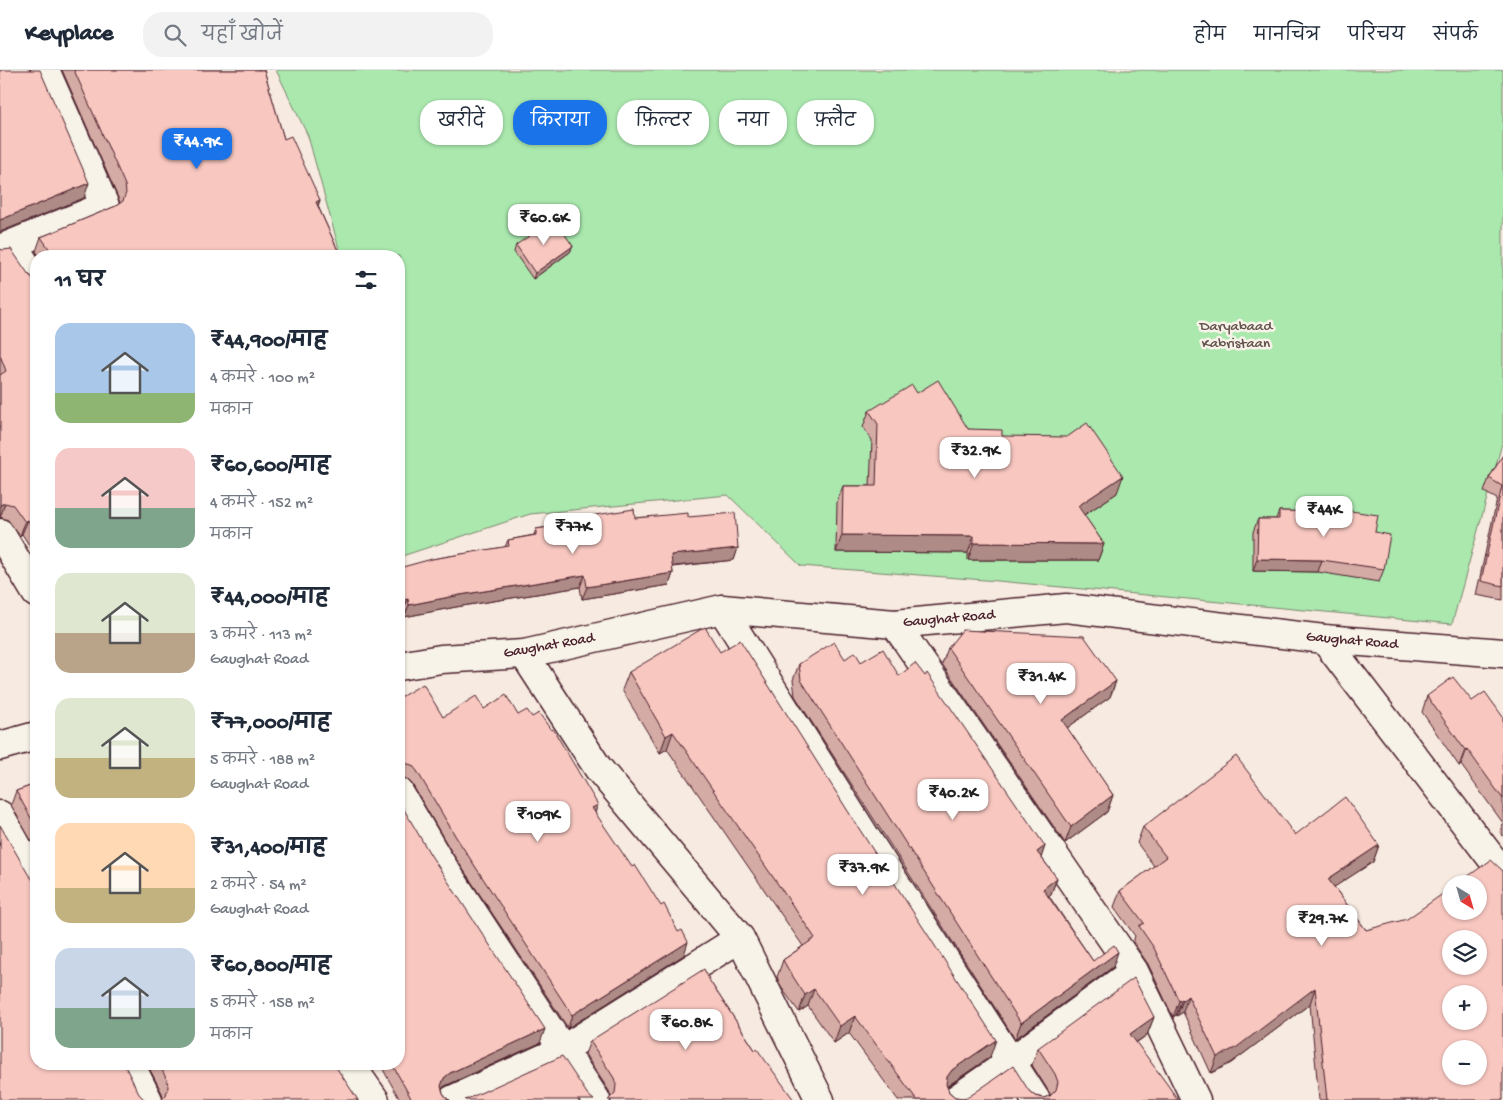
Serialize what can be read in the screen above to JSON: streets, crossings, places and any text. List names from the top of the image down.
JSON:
{
  "streets": {
    "street": ["Gaughat Road"]
  },
  "parks": ["Daryabaad Kabristaan"],
  "north": "bottom right",
  "page": {
    "header": "Keyplace",
    "search": "यहाँ खोजें",
    "nav": [
      "होम",
      "मानचित्र",
      "परिचय",
      "संपर्क"
    ],
    "chip": [
      "खरीदें",
      "किराया",
      "फ़िल्टर",
      "नया",
      "फ़्लैट"
    ],
    "price": [
      "₹44.9K",
      "₹60.6K",
      "₹32.9K",
      "₹44K",
      "₹77K",
      "₹31.4K",
      "₹40.2K",
      "₹109K",
      "₹37.9K",
      "₹29.7K",
      "₹60.8K"
    ],
    "heading": "11 घर",
    "list": [
      {
        "name": "₹44,900/माह",
        "note": "4 कमरे · 100 m² · मकान"
      },
      {
        "name": "₹60,600/माह",
        "note": "4 कमरे · 152 m² · मकान"
      },
      {
        "name": "₹44,000/माह",
        "note": "3 कमरे · 113 m² · Gaughat Road"
      },
      {
        "name": "₹77,000/माह",
        "note": "5 कमरे · 188 m² · Gaughat Road"
      },
      {
        "name": "₹31,400/माह",
        "note": "2 कमरे · 54 m² · Gaughat Road"
      },
      {
        "name": "₹60,800/माह",
        "note": "5 कमरे · 158 m² · मकान"
      }
    ],
    "map_buttons": ["+", "−"]
  }
}
